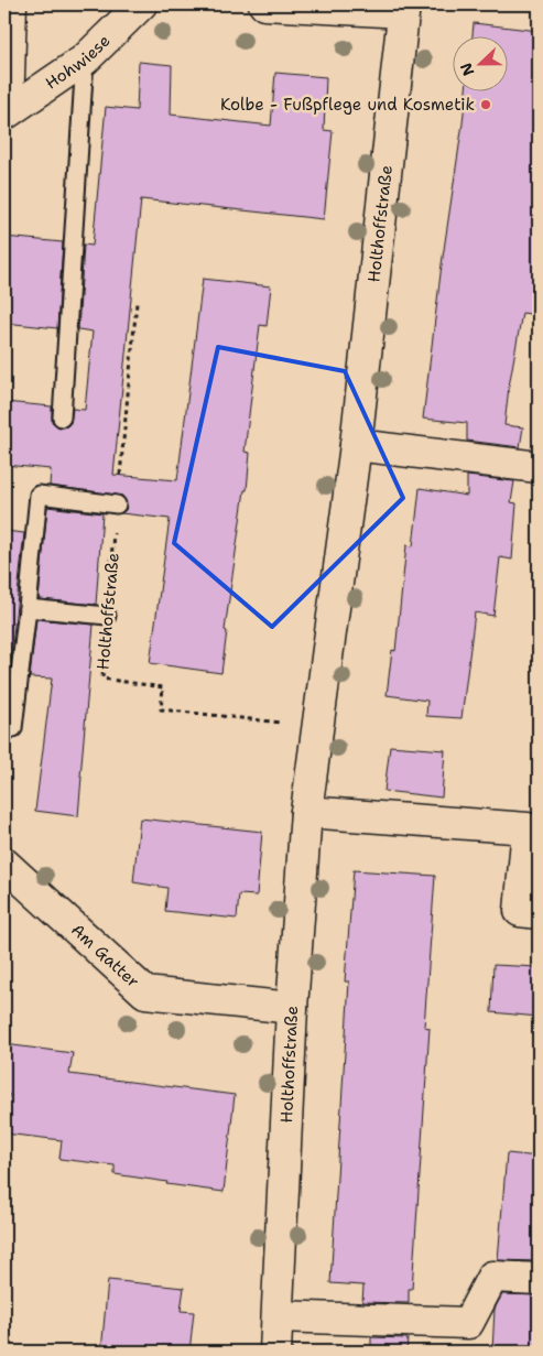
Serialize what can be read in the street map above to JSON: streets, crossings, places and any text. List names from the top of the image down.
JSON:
{
  "streets": {
    "street": ["Hohwiese", "Holthoffstraße", "Am Gatter"]
  },
  "crossings": [
    ["Holthoffstraße", "Am Gatter"]
  ],
  "places": ["Kolbe - Fußpflege und Kosmetik"],
  "north": "left"
}
